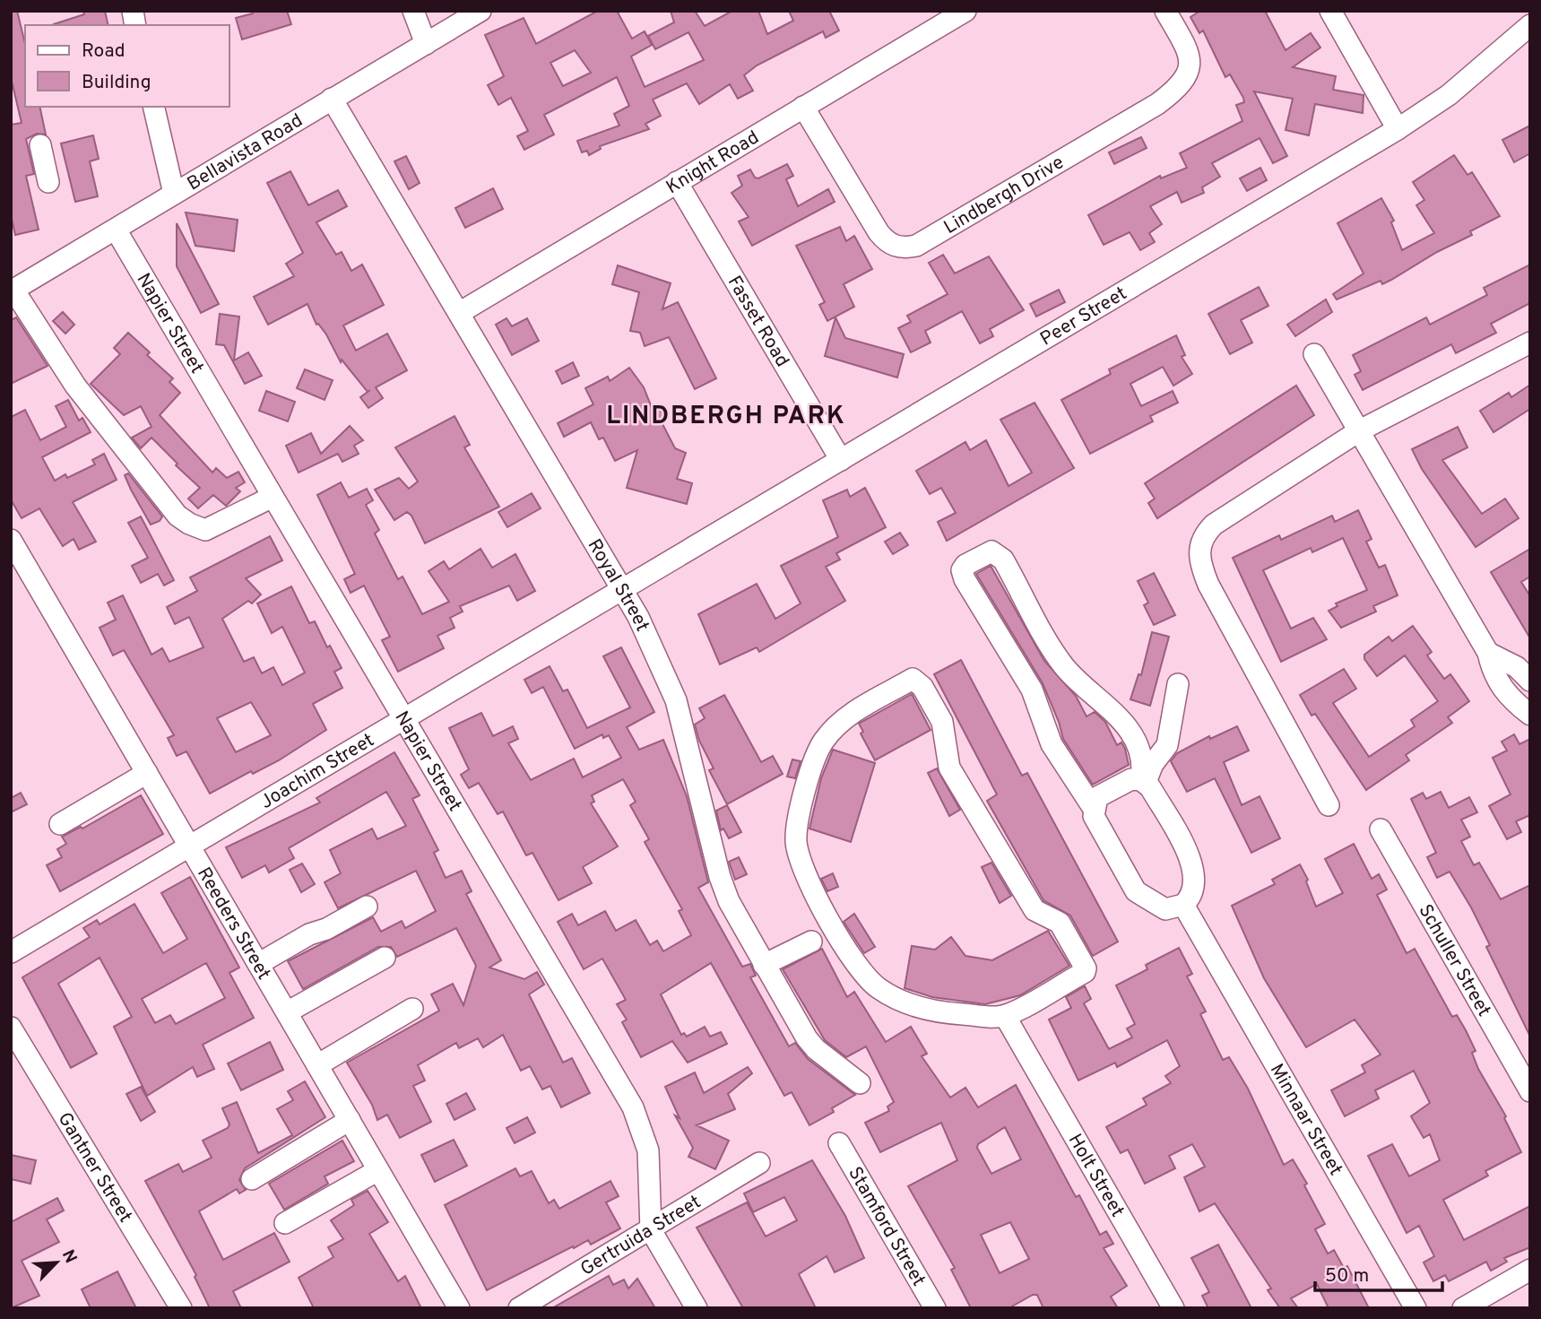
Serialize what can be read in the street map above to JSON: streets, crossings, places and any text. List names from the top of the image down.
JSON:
{
  "streets": {
    "street": [
      "Bellavista Road",
      "Knight Road",
      "Lindbergh Drive",
      "Peer Street",
      "Fasset Road",
      "Napier Street",
      "Royal Street",
      "Joachim Street",
      "Reeders Street",
      "Schuller Street",
      "Minnaar Street",
      "Gantner Street",
      "Holt Street",
      "Stamford Street",
      "Gertruida Street"
    ]
  },
  "crossings": [
    ["Bellavista Road", "Napier Street"],
    ["Bellavista Road", "Royal Street"],
    ["Knight Road", "Lindbergh Drive"],
    ["Knight Road", "Fasset Road"],
    ["Knight Road", "Royal Street"],
    ["Peer Street", "Fasset Road"],
    ["Peer Street", "Royal Street"],
    ["Peer Street", "Joachim Street"],
    ["Napier Street", "Joachim Street"],
    ["Napier Street", "Gertruida Street"],
    ["Royal Street", "Joachim Street"],
    ["Joachim Street", "Reeders Street"]
  ],
  "districts": ["LINDBERGH PARK"],
  "legend": ["Road", "Building"],
  "scale_bar": "50 m",
  "north": "top right"
}
